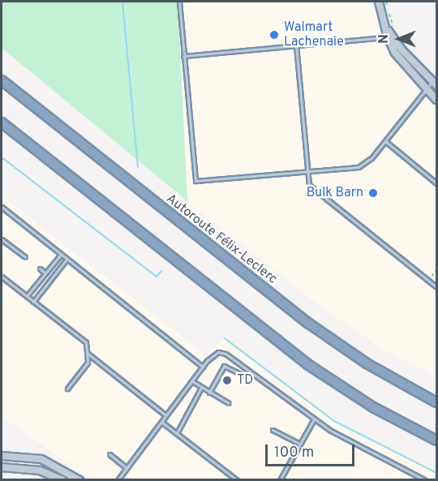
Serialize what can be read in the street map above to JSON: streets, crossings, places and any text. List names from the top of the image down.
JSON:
{
  "streets": {
    "highway": ["Autoroute Félix-Leclerc"]
  },
  "places": ["Walmart Lachenaie", "Bulk Barn", "TD"],
  "scale_bar": "100 m",
  "north": "left"
}
